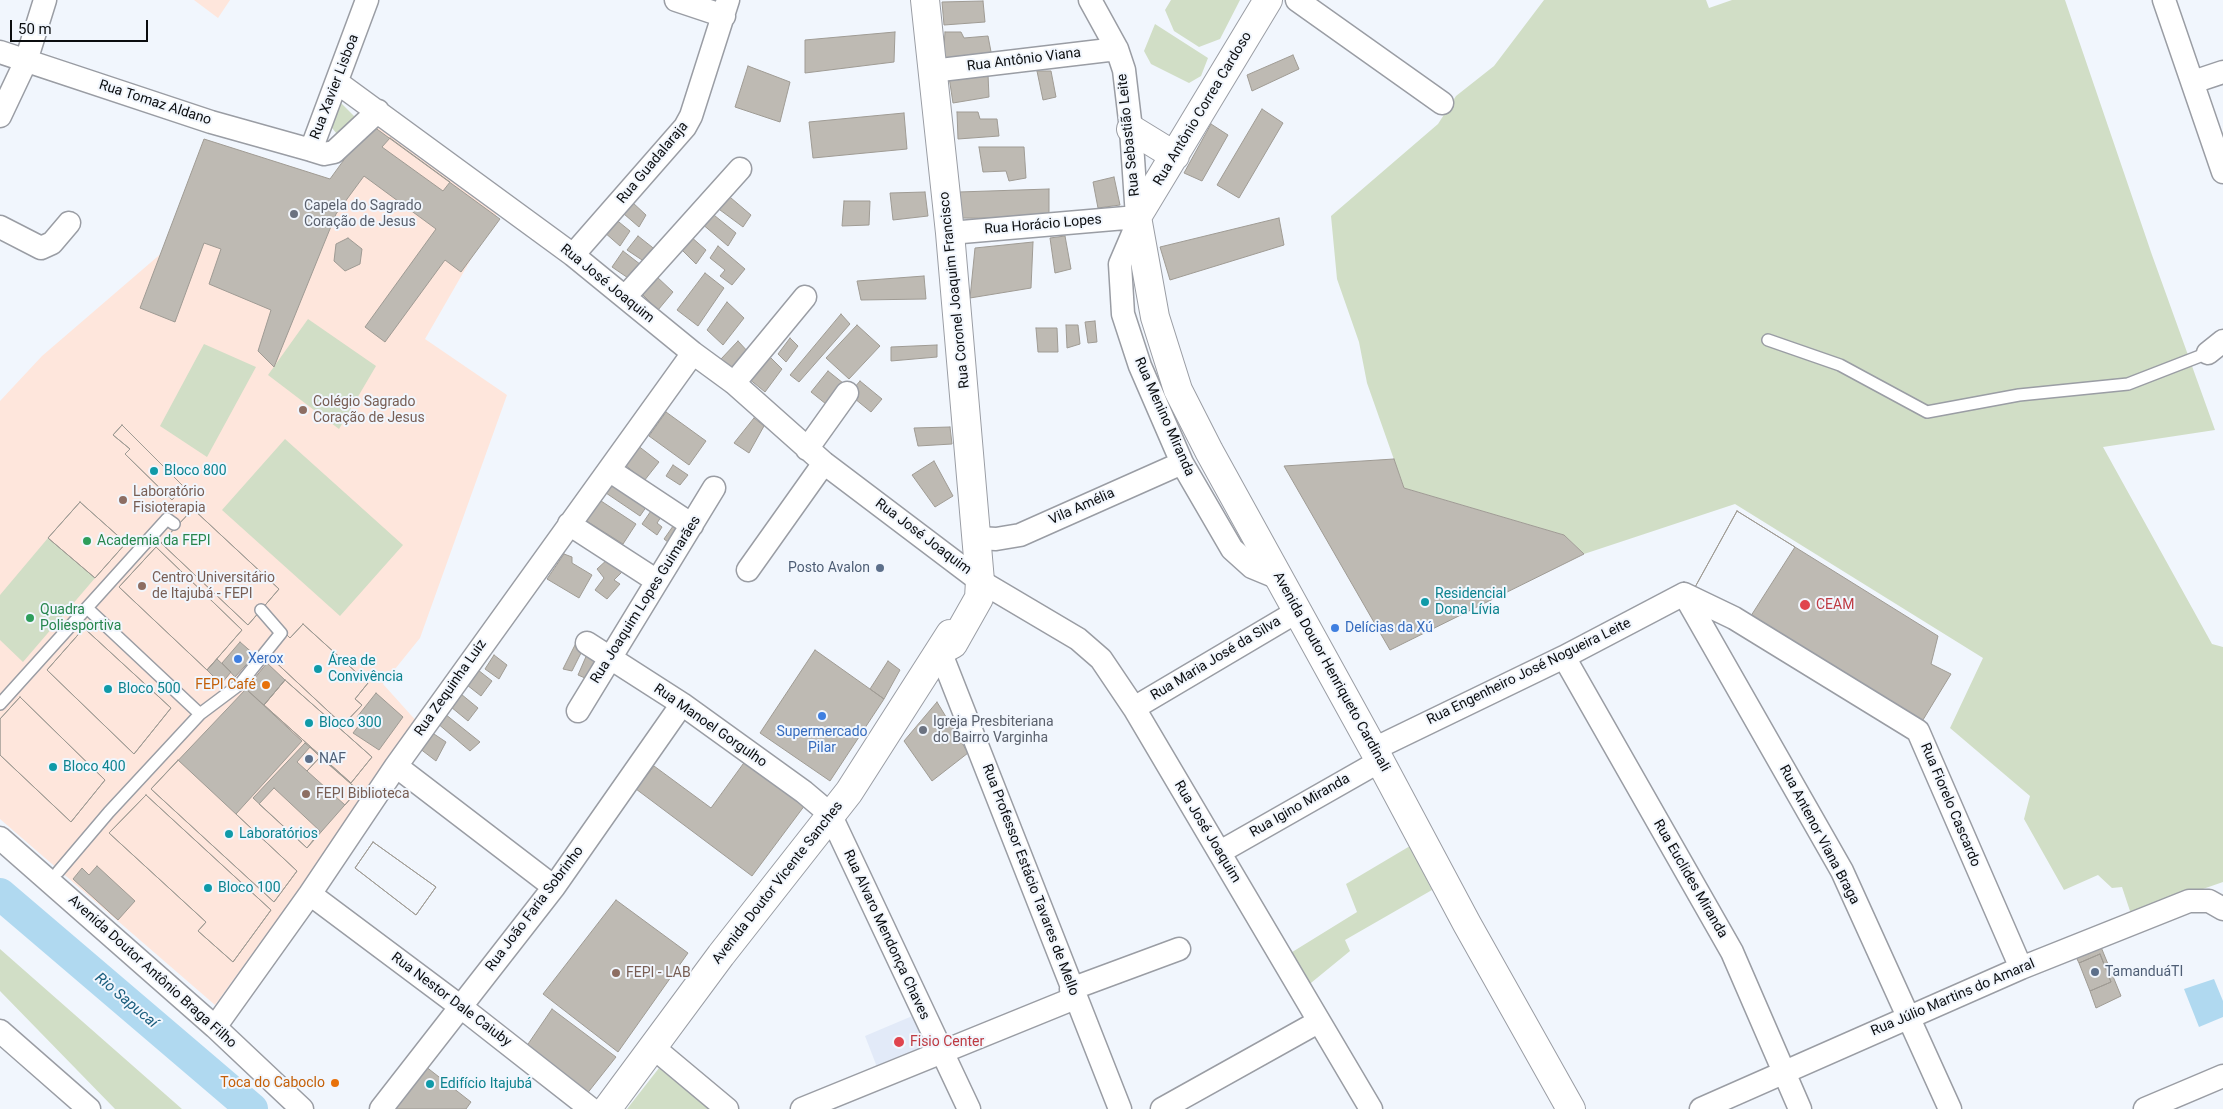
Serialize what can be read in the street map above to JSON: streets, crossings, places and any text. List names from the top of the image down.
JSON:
{
  "streets": {
    "main road": [
      "Rua Antônio Correa Cardoso",
      "Rua Coronel Joaquim Francisco",
      "Avenida Doutor Henriqueto Cardinali",
      "Avenida Doutor Vicente Sanches"
    ],
    "street": [
      "Rua Antônio Viana",
      "Rua Xavier Lisboa",
      "Rua Tomaz Aldano",
      "Rua Sebastião Leite",
      "Rua Guadalaraja",
      "Rua Horácio Lopes",
      "Rua José Joaquim",
      "Rua Menino Miranda",
      "Vila Amélia",
      "Rua Joaquim Lopes Guimarães",
      "Rua Maria José da Silva",
      "Rua Engenheiro José Nogueira Leite",
      "Rua Zequinha Luiz",
      "Rua Manoel Gorgulho",
      "Rua Fiorelo Cascardo",
      "Rua Igino Miranda",
      "Rua Antenor Viana Braga",
      "Rua Euclides Miranda",
      "Rua Professor Estácio Tavares de Mello",
      "Rua João Faria Sobrinho",
      "Rua Alvaro Mendonça Chaves",
      "Avenida Doutor Antônio Braga Filho",
      "Rua Júlio Martins do Amaral",
      "Rua Nestor Dale Caiuby"
    ]
  },
  "crossings": [
    ["Rua Antônio Viana", "Rua Sebastião Leite"],
    ["Rua Antônio Viana", "Rua Coronel Joaquim Francisco"],
    ["Rua Xavier Lisboa", "Rua Tomaz Aldano"],
    ["Rua Xavier Lisboa", "Rua José Joaquim"],
    ["Rua Antônio Correa Cardoso", "Rua Sebastião Leite"],
    ["Rua Antônio Correa Cardoso", "Rua Horácio Lopes"],
    ["Rua Antônio Correa Cardoso", "Rua Menino Miranda"],
    ["Rua Antônio Correa Cardoso", "Avenida Doutor Henriqueto Cardinali"],
    ["Rua Sebastião Leite", "Rua Horácio Lopes"],
    ["Rua Sebastião Leite", "Rua Menino Miranda"],
    ["Rua Sebastião Leite", "Avenida Doutor Henriqueto Cardinali"],
    ["Rua Guadalaraja", "Rua José Joaquim"],
    ["Rua Horácio Lopes", "Rua Coronel Joaquim Francisco"],
    ["Rua Horácio Lopes", "Rua Menino Miranda"],
    ["Rua Horácio Lopes", "Avenida Doutor Henriqueto Cardinali"],
    ["Rua José Joaquim", "Rua Coronel Joaquim Francisco"],
    ["Rua José Joaquim", "Rua Maria José da Silva"],
    ["Rua José Joaquim", "Rua Zequinha Luiz"],
    ["Rua José Joaquim", "Rua Igino Miranda"],
    ["Rua José Joaquim", "Avenida Doutor Vicente Sanches"],
    ["Rua Coronel Joaquim Francisco", "Vila Amélia"],
    ["Rua Coronel Joaquim Francisco", "Avenida Doutor Vicente Sanches"],
    ["Rua Menino Miranda", "Vila Amélia"],
    ["Rua Menino Miranda", "Avenida Doutor Henriqueto Cardinali"],
    ["Rua Joaquim Lopes Guimarães", "Rua Manoel Gorgulho"],
    ["Rua Maria José da Silva", "Avenida Doutor Henriqueto Cardinali"],
    ["Avenida Doutor Henriqueto Cardinali", "Rua Engenheiro José Nogueira Leite"],
    ["Avenida Doutor Henriqueto Cardinali", "Rua Igino Miranda"],
    ["Rua Engenheiro José Nogueira Leite", "Rua Fiorelo Cascardo"],
    ["Rua Engenheiro José Nogueira Leite", "Rua Igino Miranda"],
    ["Rua Engenheiro José Nogueira Leite", "Rua Antenor Viana Braga"],
    ["Rua Engenheiro José Nogueira Leite", "Rua Euclides Miranda"],
    ["Rua Zequinha Luiz", "Avenida Doutor Antônio Braga Filho"],
    ["Rua Zequinha Luiz", "Rua Nestor Dale Caiuby"],
    ["Rua Manoel Gorgulho", "Avenida Doutor Vicente Sanches"],
    ["Rua Manoel Gorgulho", "Rua João Faria Sobrinho"],
    ["Rua Manoel Gorgulho", "Rua Alvaro Mendonça Chaves"],
    ["Rua Fiorelo Cascardo", "Rua Antenor Viana Braga"],
    ["Rua Fiorelo Cascardo", "Rua Júlio Martins do Amaral"],
    ["Rua Antenor Viana Braga", "Rua Júlio Martins do Amaral"],
    ["Rua Euclides Miranda", "Rua Júlio Martins do Amaral"],
    ["Rua Professor Estácio Tavares de Mello", "Avenida Doutor Vicente Sanches"],
    ["Avenida Doutor Vicente Sanches", "Rua Alvaro Mendonça Chaves"],
    ["Rua João Faria Sobrinho", "Rua Nestor Dale Caiuby"]
  ],
  "water": ["Rio Sapucaí"],
  "places": [
    "Capela do Sagrado Coração de Jesus",
    "Colégio Sagrado Coração de Jesus",
    "Bloco 800",
    "Laboratório Fisioterapia",
    "Academia da FEPI",
    "Posto Avalon",
    "Centro Universitário de Itajubá - FEPI",
    "Residencial Dona Lívia",
    "CEAM",
    "Quadra Poliesportiva",
    "Delícias da Xú",
    "Xerox",
    "Área de Convivência",
    "FEPI Café",
    "Bloco 500",
    "Supermercado Pilar",
    "Bloco 300",
    "Igreja Presbiteriana do Bairro Varginha",
    "NAF",
    "Bloco 400",
    "FEPI Biblioteca",
    "Laboratórios",
    "Bloco 100",
    "TamanduáTI",
    "FEPI - LAB",
    "Fisio Center",
    "Toca do Caboclo",
    "Edifício Itajubá"
  ],
  "scale_bar": "50 m"
}
